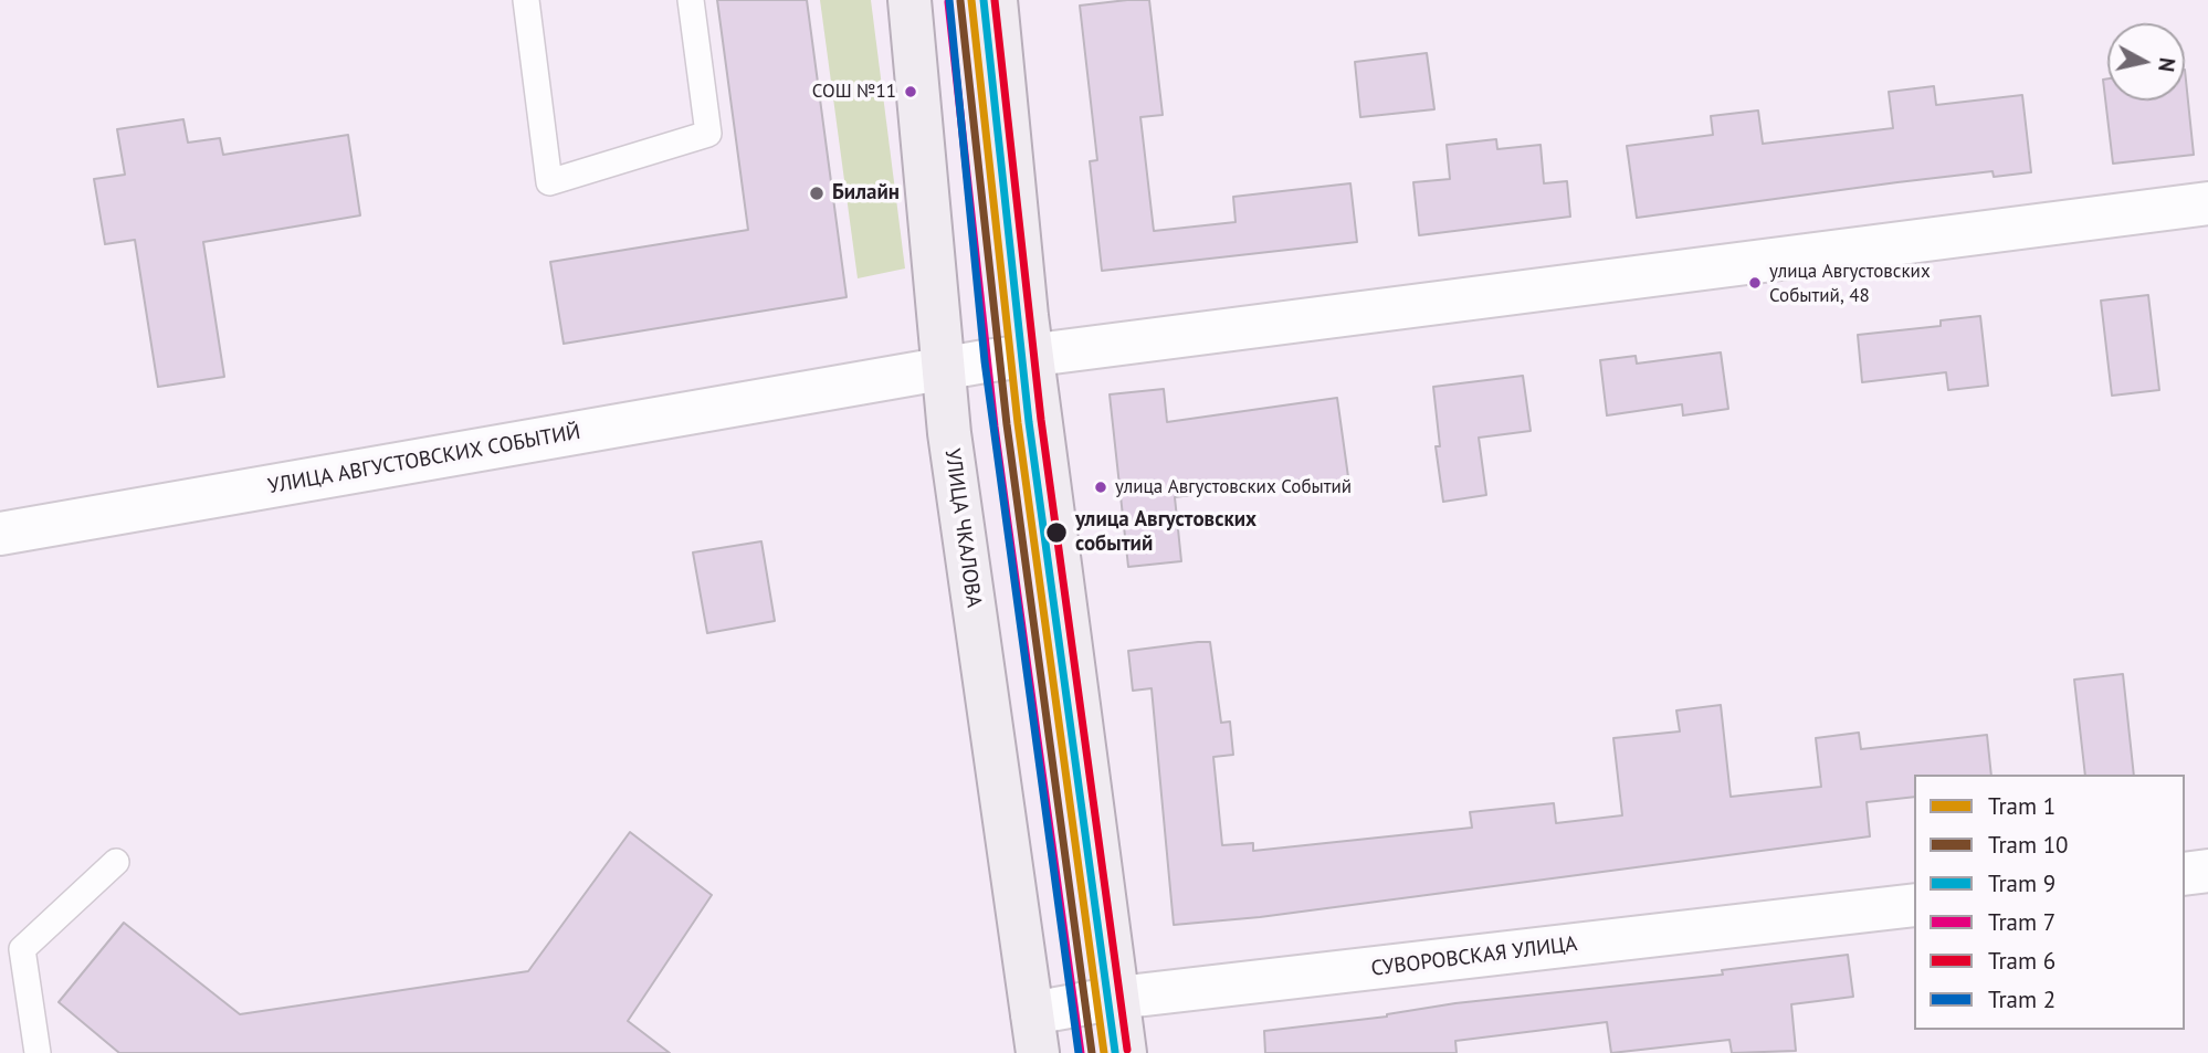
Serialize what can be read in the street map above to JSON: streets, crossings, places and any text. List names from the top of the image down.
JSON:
{
  "streets": {
    "main road": ["УЛИЦА ЧКАЛОВА"],
    "street": ["УЛИЦА АВГУСТОВСКИХ СОБЫТИЙ", "СУВОРОВСКАЯ УЛИЦА"]
  },
  "crossings": [
    ["УЛИЦА АВГУСТОВСКИХ СОБЫТИЙ", "УЛИЦА ЧКАЛОВА"],
    ["УЛИЦА ЧКАЛОВА", "СУВОРОВСКАЯ УЛИЦА"]
  ],
  "places": [
    "СОШ №11",
    "Билайн",
    "улица Августовских Событий, 48",
    "улица Августовских Событий",
    "улица Августовских событий"
  ],
  "lines": [
    "tram line 1",
    "tram line 9",
    "tram line 6",
    "tram line 2",
    "tram line 10",
    "tram line 7"
  ],
  "legend": [
    "Tram 1",
    "Tram 10",
    "Tram 9",
    "Tram 7",
    "Tram 6",
    "Tram 2"
  ],
  "north": "right"
}
